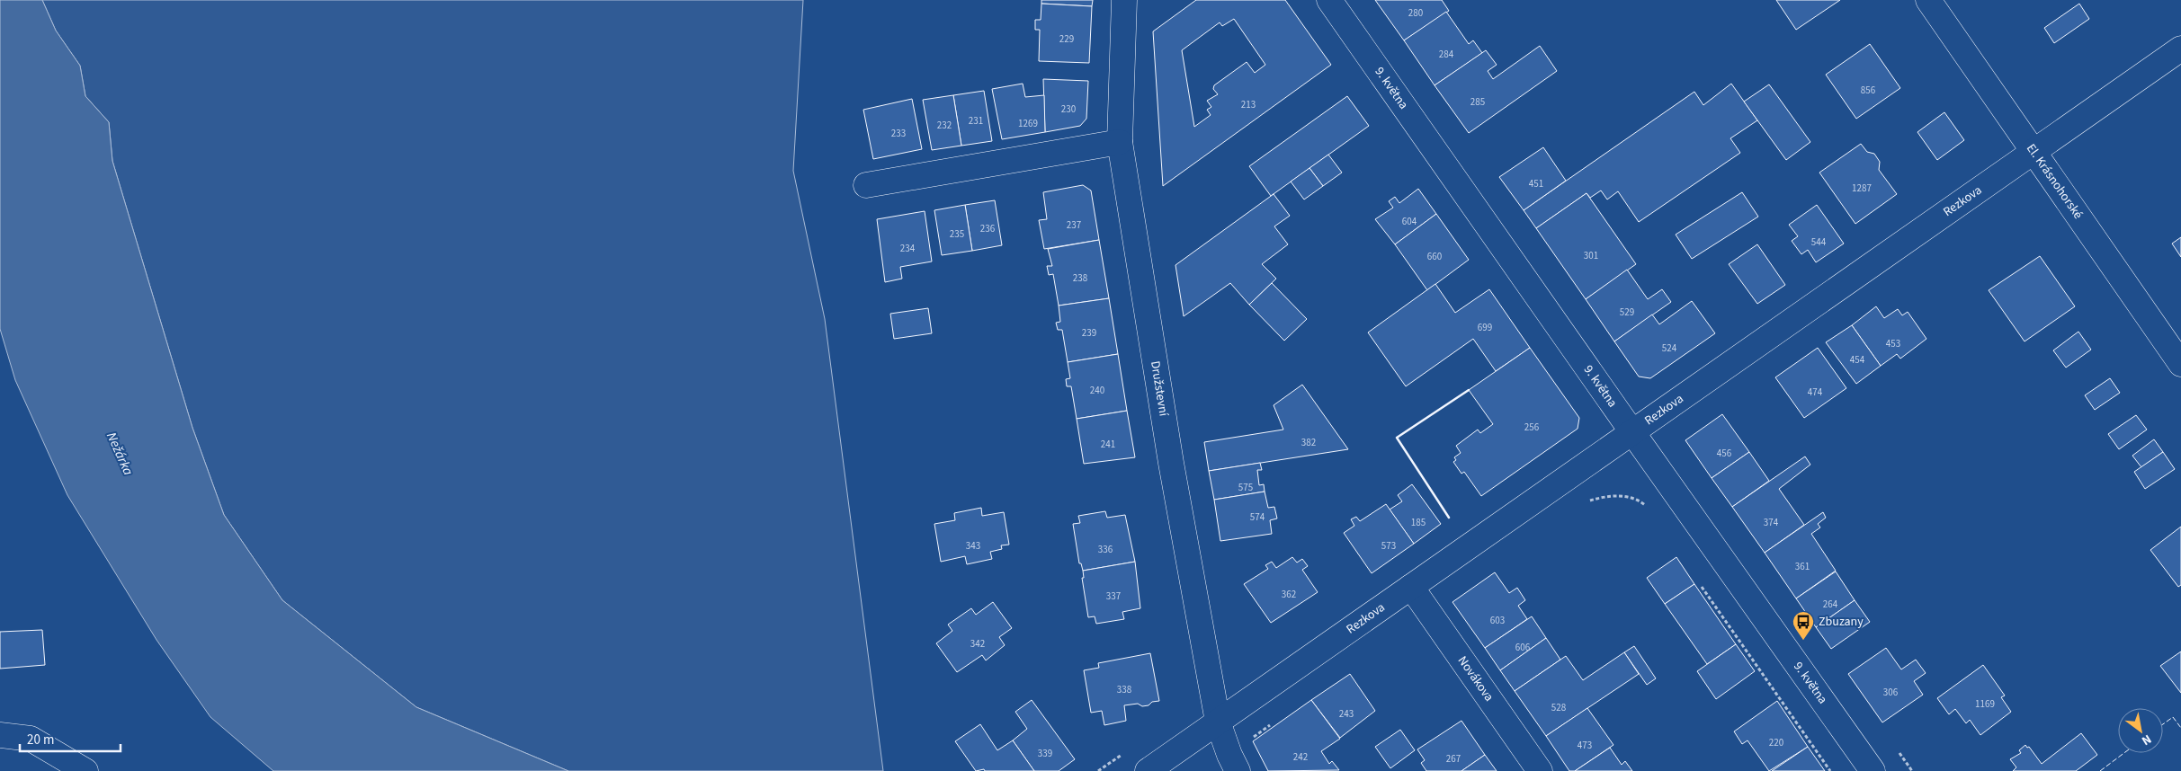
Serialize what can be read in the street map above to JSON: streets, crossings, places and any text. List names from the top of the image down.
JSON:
{
  "streets": {
    "street": [
      "9. května",
      "El. Krásnohorské",
      "Rezkova",
      "Družstevní",
      "Novákova"
    ]
  },
  "crossings": [
    ["9. května", "Rezkova"],
    ["El. Krásnohorské", "Rezkova"],
    ["Rezkova", "Družstevní"],
    ["Rezkova", "Novákova"]
  ],
  "water": ["Nežárka"],
  "places": {
    "bus stop": ["Zbuzany"]
  },
  "house_numbers": [
    "280",
    "229",
    "284",
    "856",
    "285",
    "213",
    "230",
    "231",
    "1269",
    "232",
    "233",
    "451",
    "1287",
    "604",
    "237",
    "236",
    "235",
    "544",
    "234",
    "301",
    "660",
    "238",
    "529",
    "699",
    "239",
    "453",
    "524",
    "454",
    "240",
    "474",
    "256",
    "382",
    "241",
    "456",
    "575",
    "574",
    "185",
    "374",
    "343",
    "573",
    "336",
    "361",
    "362",
    "337",
    "264",
    "603",
    "342",
    "606",
    "338",
    "306",
    "1169",
    "528",
    "243",
    "220",
    "473",
    "339",
    "242",
    "267"
  ],
  "scale_bar": "20 m",
  "north": "bottom right"
}
